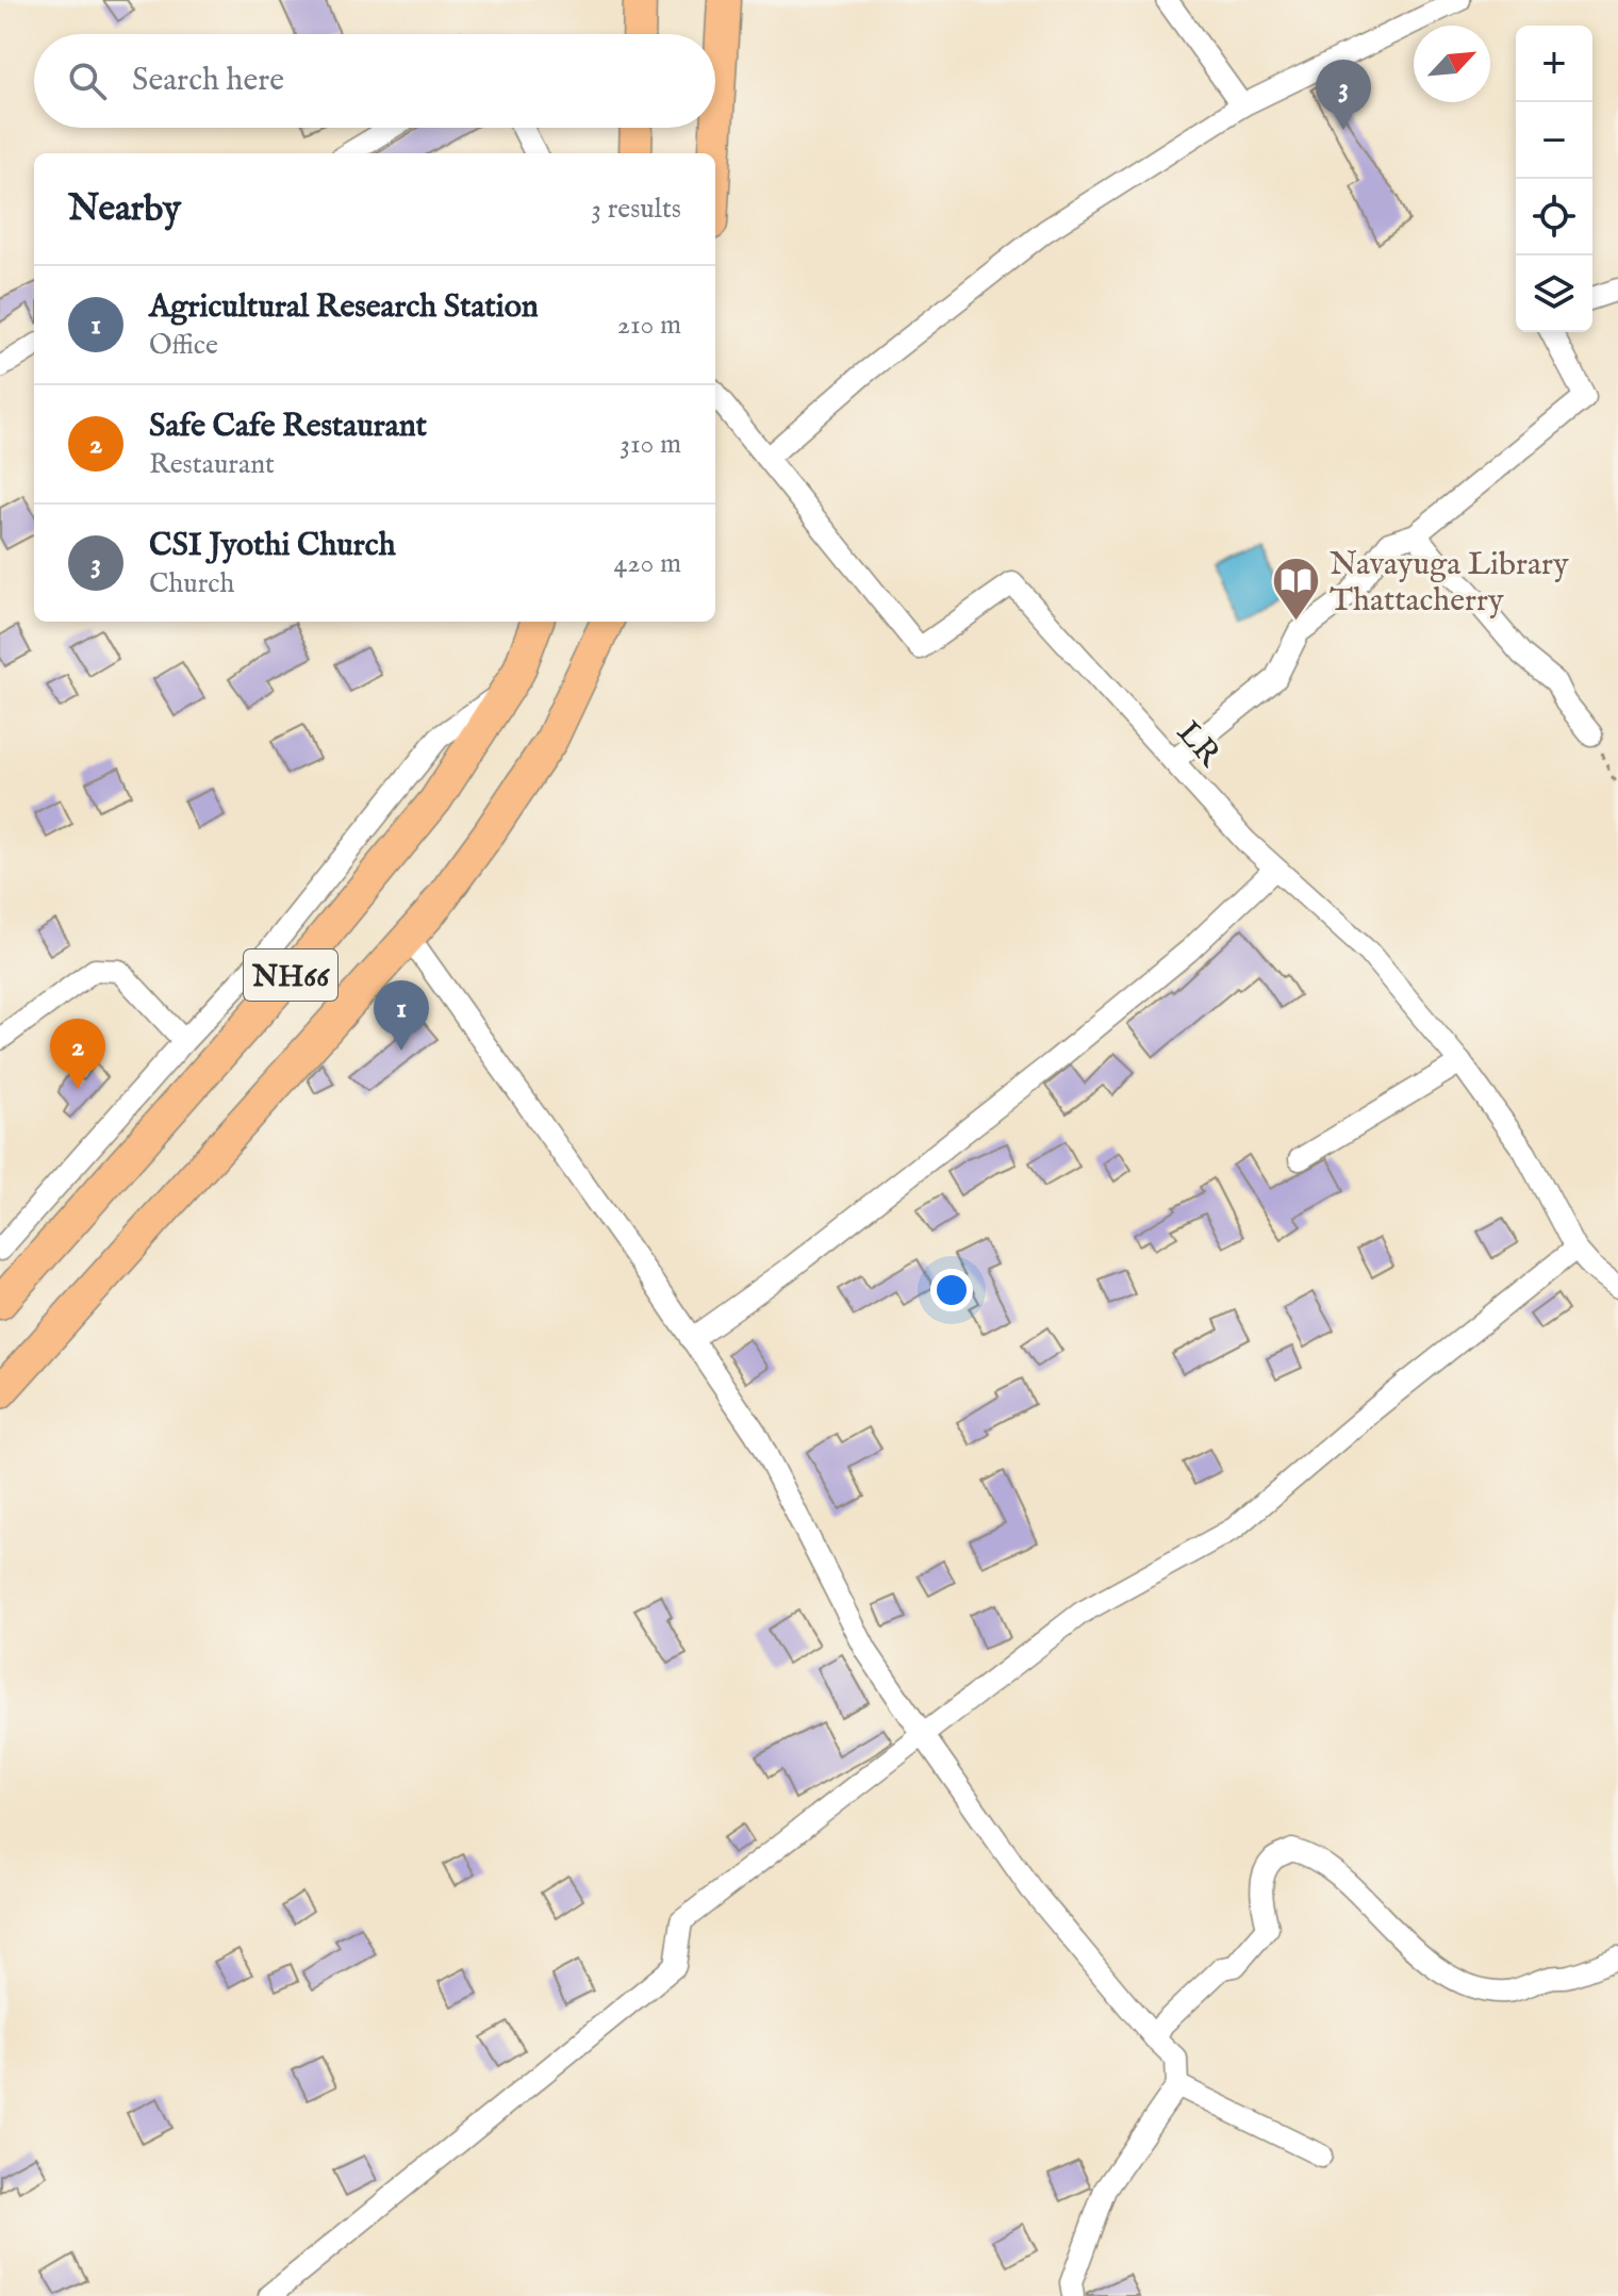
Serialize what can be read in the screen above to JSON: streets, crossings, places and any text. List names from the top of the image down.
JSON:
{
  "streets": {
    "highway": ["NH66"],
    "street": ["LR"]
  },
  "places": {
    "library": ["Navayuga Library Thattacherry"]
  },
  "north": "top right",
  "page": {
    "map_buttons": ["+", "−"],
    "search": "Search here",
    "pins": ["3", "1", "2"],
    "heading": ["Nearby", "3 results"],
    "list": [
      {
        "mark": "1",
        "name": "Agricultural Research Station",
        "note": "Office",
        "value": "210 m"
      },
      {
        "mark": "2",
        "name": "Safe Cafe Restaurant",
        "note": "Restaurant",
        "value": "310 m"
      },
      {
        "mark": "3",
        "name": "CSI Jyothi Church",
        "note": "Church",
        "value": "420 m"
      }
    ]
  }
}
